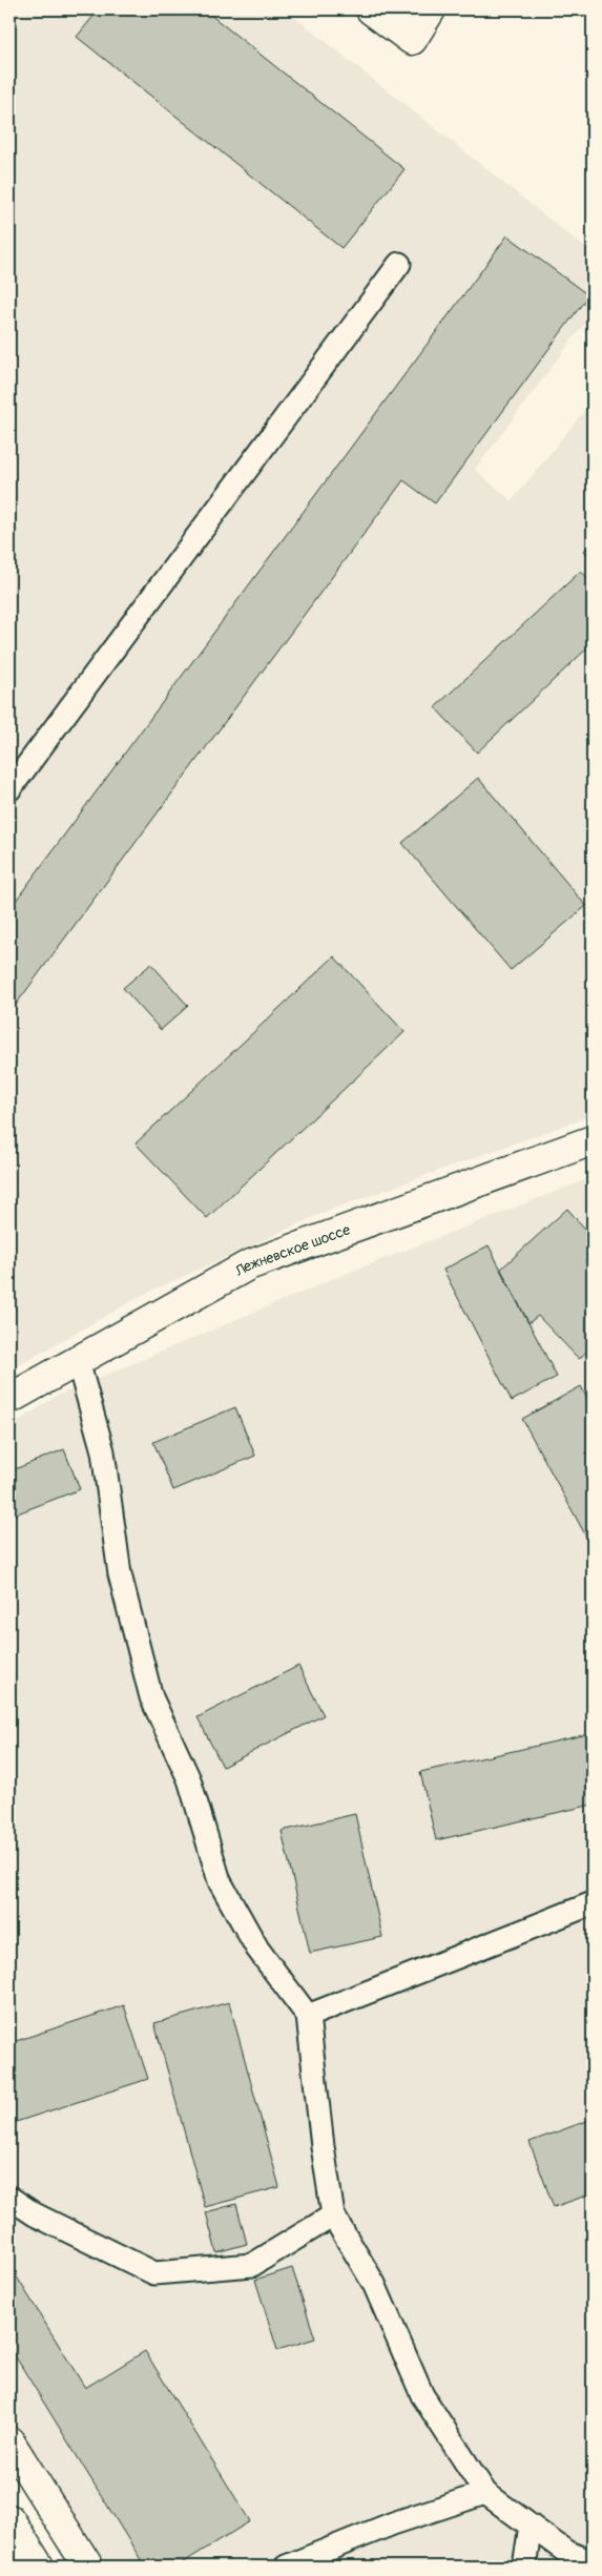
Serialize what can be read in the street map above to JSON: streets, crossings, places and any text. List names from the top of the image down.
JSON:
{
  "streets": {
    "street": ["Лежневское шоссе"]
  }
}
